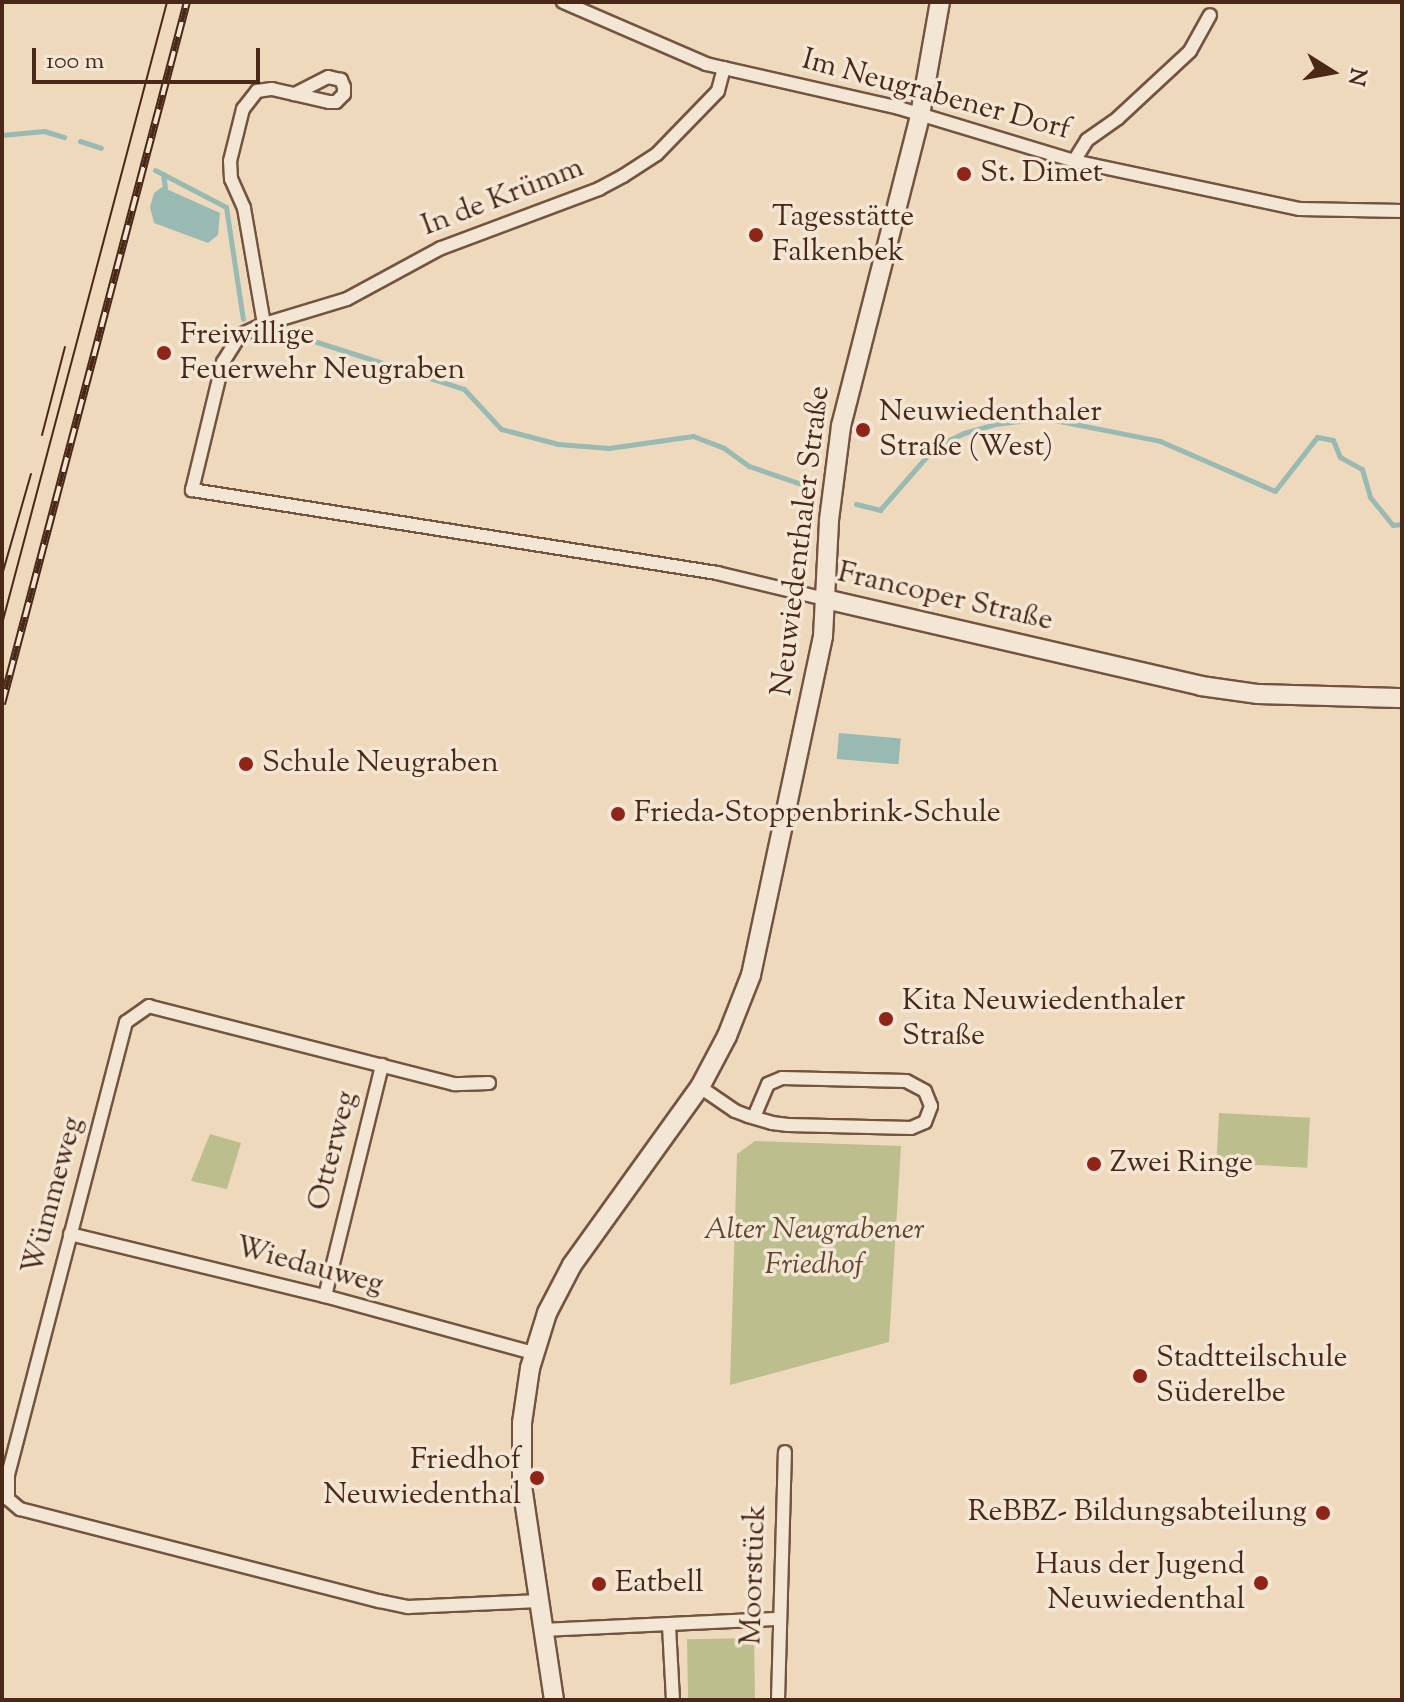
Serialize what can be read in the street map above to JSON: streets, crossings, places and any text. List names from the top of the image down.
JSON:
{
  "streets": {
    "main road": ["Neuwiedenthaler Straße", "Francoper Straße"],
    "street": [
      "Im Neugrabener Dorf",
      "In de Krümm",
      "Otterweg",
      "Wümmeweg",
      "Wiedauweg",
      "Moorstück"
    ]
  },
  "crossings": [
    ["Im Neugrabener Dorf", "In de Krümm"],
    ["Im Neugrabener Dorf", "Neuwiedenthaler Straße"],
    ["In de Krümm", "Francoper Straße"],
    ["Neuwiedenthaler Straße", "Francoper Straße"],
    ["Neuwiedenthaler Straße", "Wümmeweg"],
    ["Neuwiedenthaler Straße", "Wiedauweg"],
    ["Otterweg", "Wümmeweg"],
    ["Otterweg", "Wiedauweg"],
    ["Wümmeweg", "Wiedauweg"]
  ],
  "parks": ["Alter Neugrabener Friedhof"],
  "places": [
    "St. Dimet",
    "Tagesstätte Falkenbek",
    "Freiwillige Feuerwehr Neugraben",
    "Neuwiedenthaler Straße (West)",
    "Schule Neugraben",
    "Frieda-Stoppenbrink-Schule",
    "Kita Neuwiedenthaler Straße",
    "Zwei Ringe",
    "Stadtteilschule Süderelbe",
    "Friedhof Neuwiedenthal",
    "ReBBZ- Bildungsabteilung",
    "Haus der Jugend Neuwiedenthal",
    "Eatbell"
  ],
  "scale_bar": "100 m",
  "north": "right"
}
